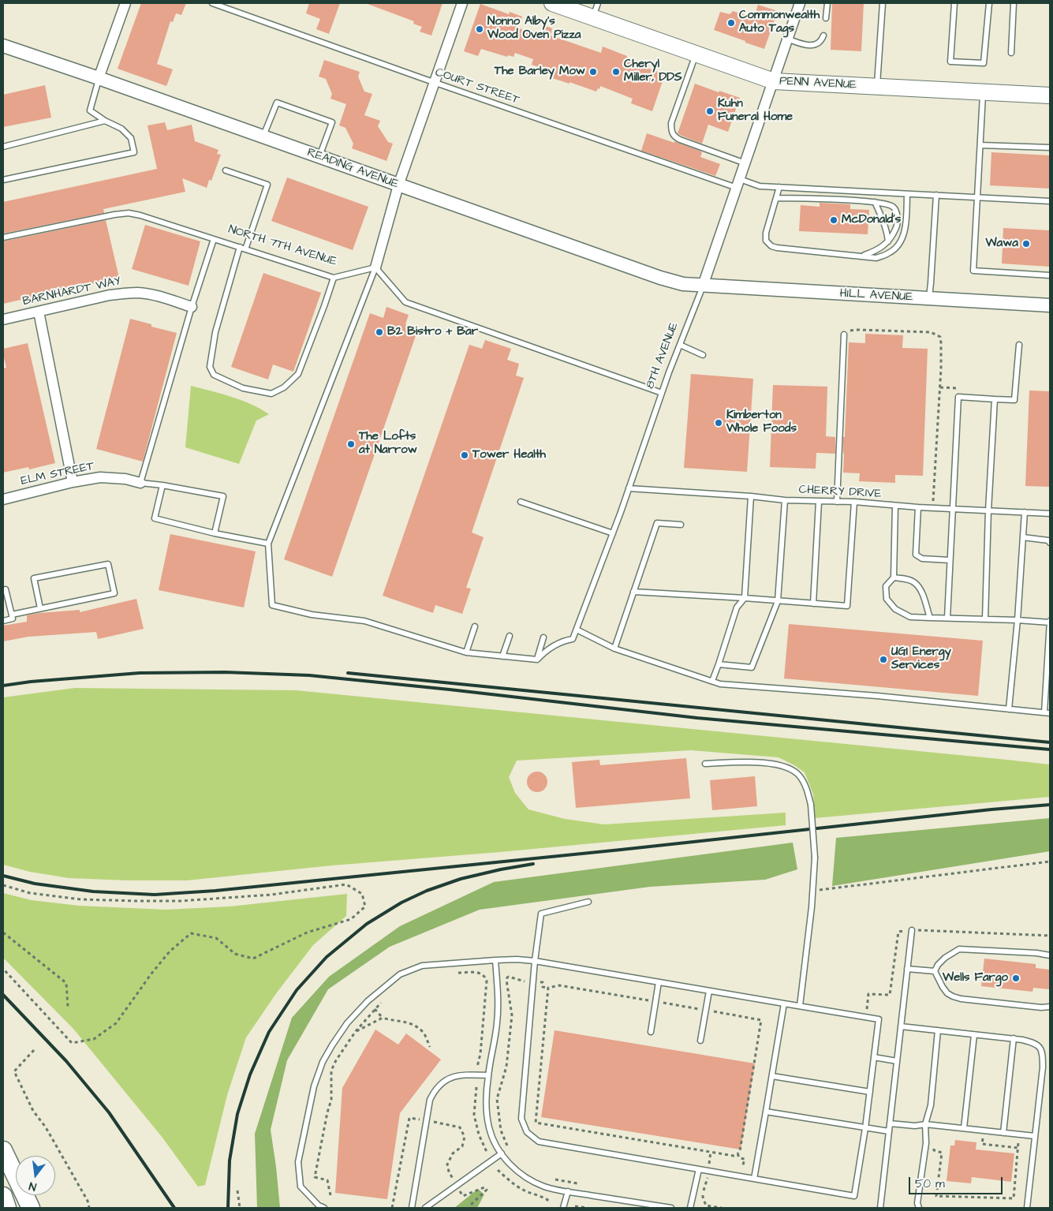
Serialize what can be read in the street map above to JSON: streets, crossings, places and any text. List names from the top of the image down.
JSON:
{
  "streets": {
    "main road": ["PENN AVENUE"],
    "street": [
      "READING AVENUE",
      "BARNHARDT WAY",
      "HILL AVENUE",
      "8TH AVENUE",
      "ELM STREET"
    ],
    "lane": ["COURT STREET", "NORTH 7TH AVENUE", "CHERRY DRIVE"]
  },
  "crossings": [
    ["PENN AVENUE", "8TH AVENUE"],
    ["COURT STREET", "8TH AVENUE"],
    ["READING AVENUE", "HILL AVENUE"],
    ["READING AVENUE", "8TH AVENUE"],
    ["HILL AVENUE", "8TH AVENUE"],
    ["8TH AVENUE", "CHERRY DRIVE"]
  ],
  "places": [
    "Commonwealth Auto Tags",
    "Nonno Alby’s Wood Oven Pizza",
    "The Barley Mow",
    "Cheryl Miller, DDS",
    "Kuhn Funeral Home",
    "McDonald's",
    "Wawa",
    "B2 Bistro + Bar",
    "Kimberton Whole Foods",
    "The Lofts at Narrow",
    "Tower Health",
    "UGI Energy Services",
    "Wells Fargo"
  ],
  "scale_bar": "50 m",
  "north": "bottom"
}
